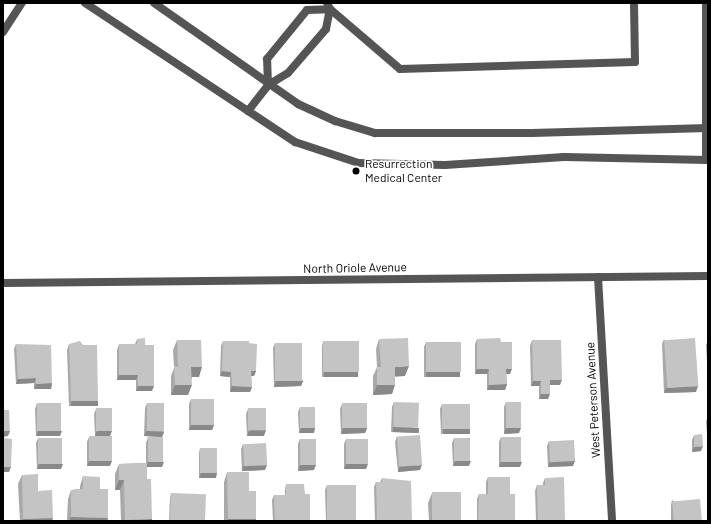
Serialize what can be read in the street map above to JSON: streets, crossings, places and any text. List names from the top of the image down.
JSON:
{
  "streets": {
    "street": ["North Oriole Avenue", "West Peterson Avenue"]
  },
  "crossings": [
    ["North Oriole Avenue", "West Peterson Avenue"]
  ],
  "places": ["Resurrection Medical Center"]
}
